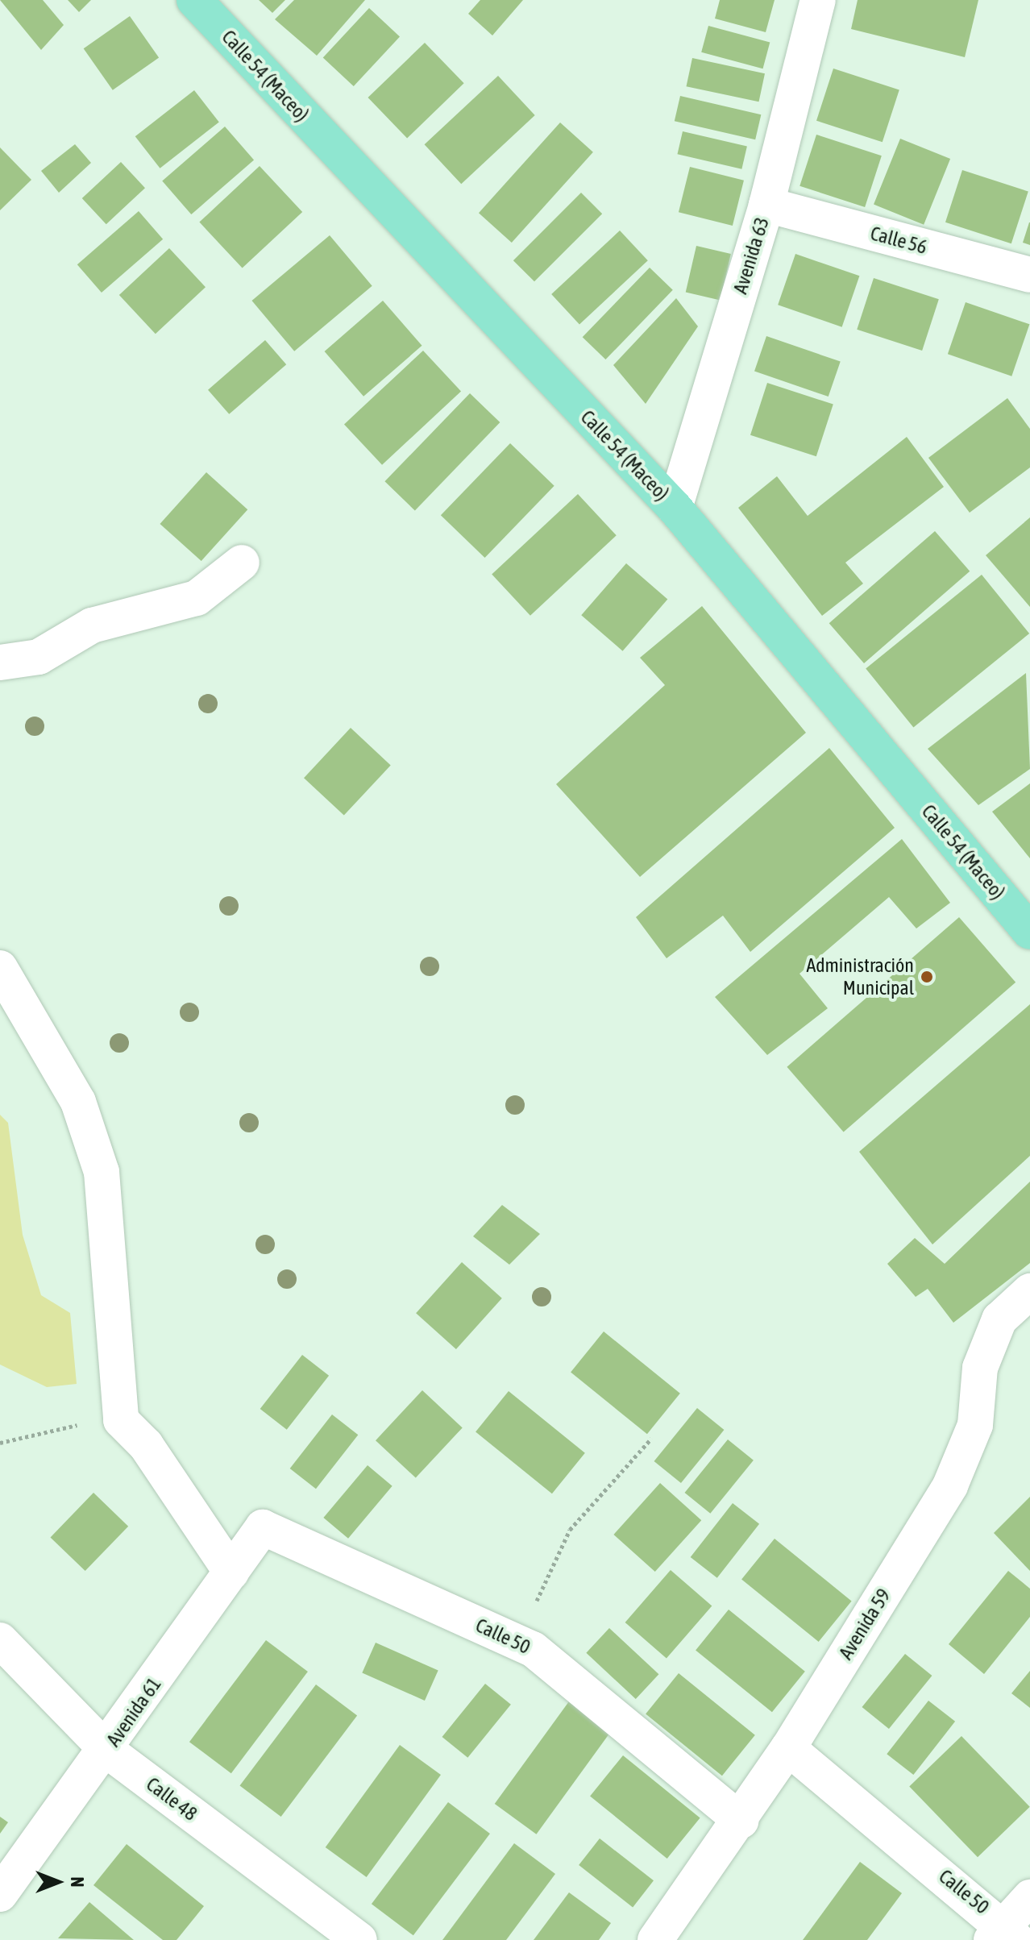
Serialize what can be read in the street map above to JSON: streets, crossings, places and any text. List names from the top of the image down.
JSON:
{
  "streets": {
    "main road": ["Calle 54 (Maceo)"],
    "street": [
      "Calle 56",
      "Avenida 63",
      "Avenida 59",
      "Calle 50",
      "Avenida 61",
      "Calle 48"
    ]
  },
  "crossings": [
    ["Calle 54 (Maceo)", "Avenida 63"],
    ["Calle 56", "Avenida 63"],
    ["Avenida 59", "Calle 50"],
    ["Calle 50", "Avenida 61"],
    ["Avenida 61", "Calle 48"]
  ],
  "places": ["Administración Municipal"],
  "north": "right"
}
